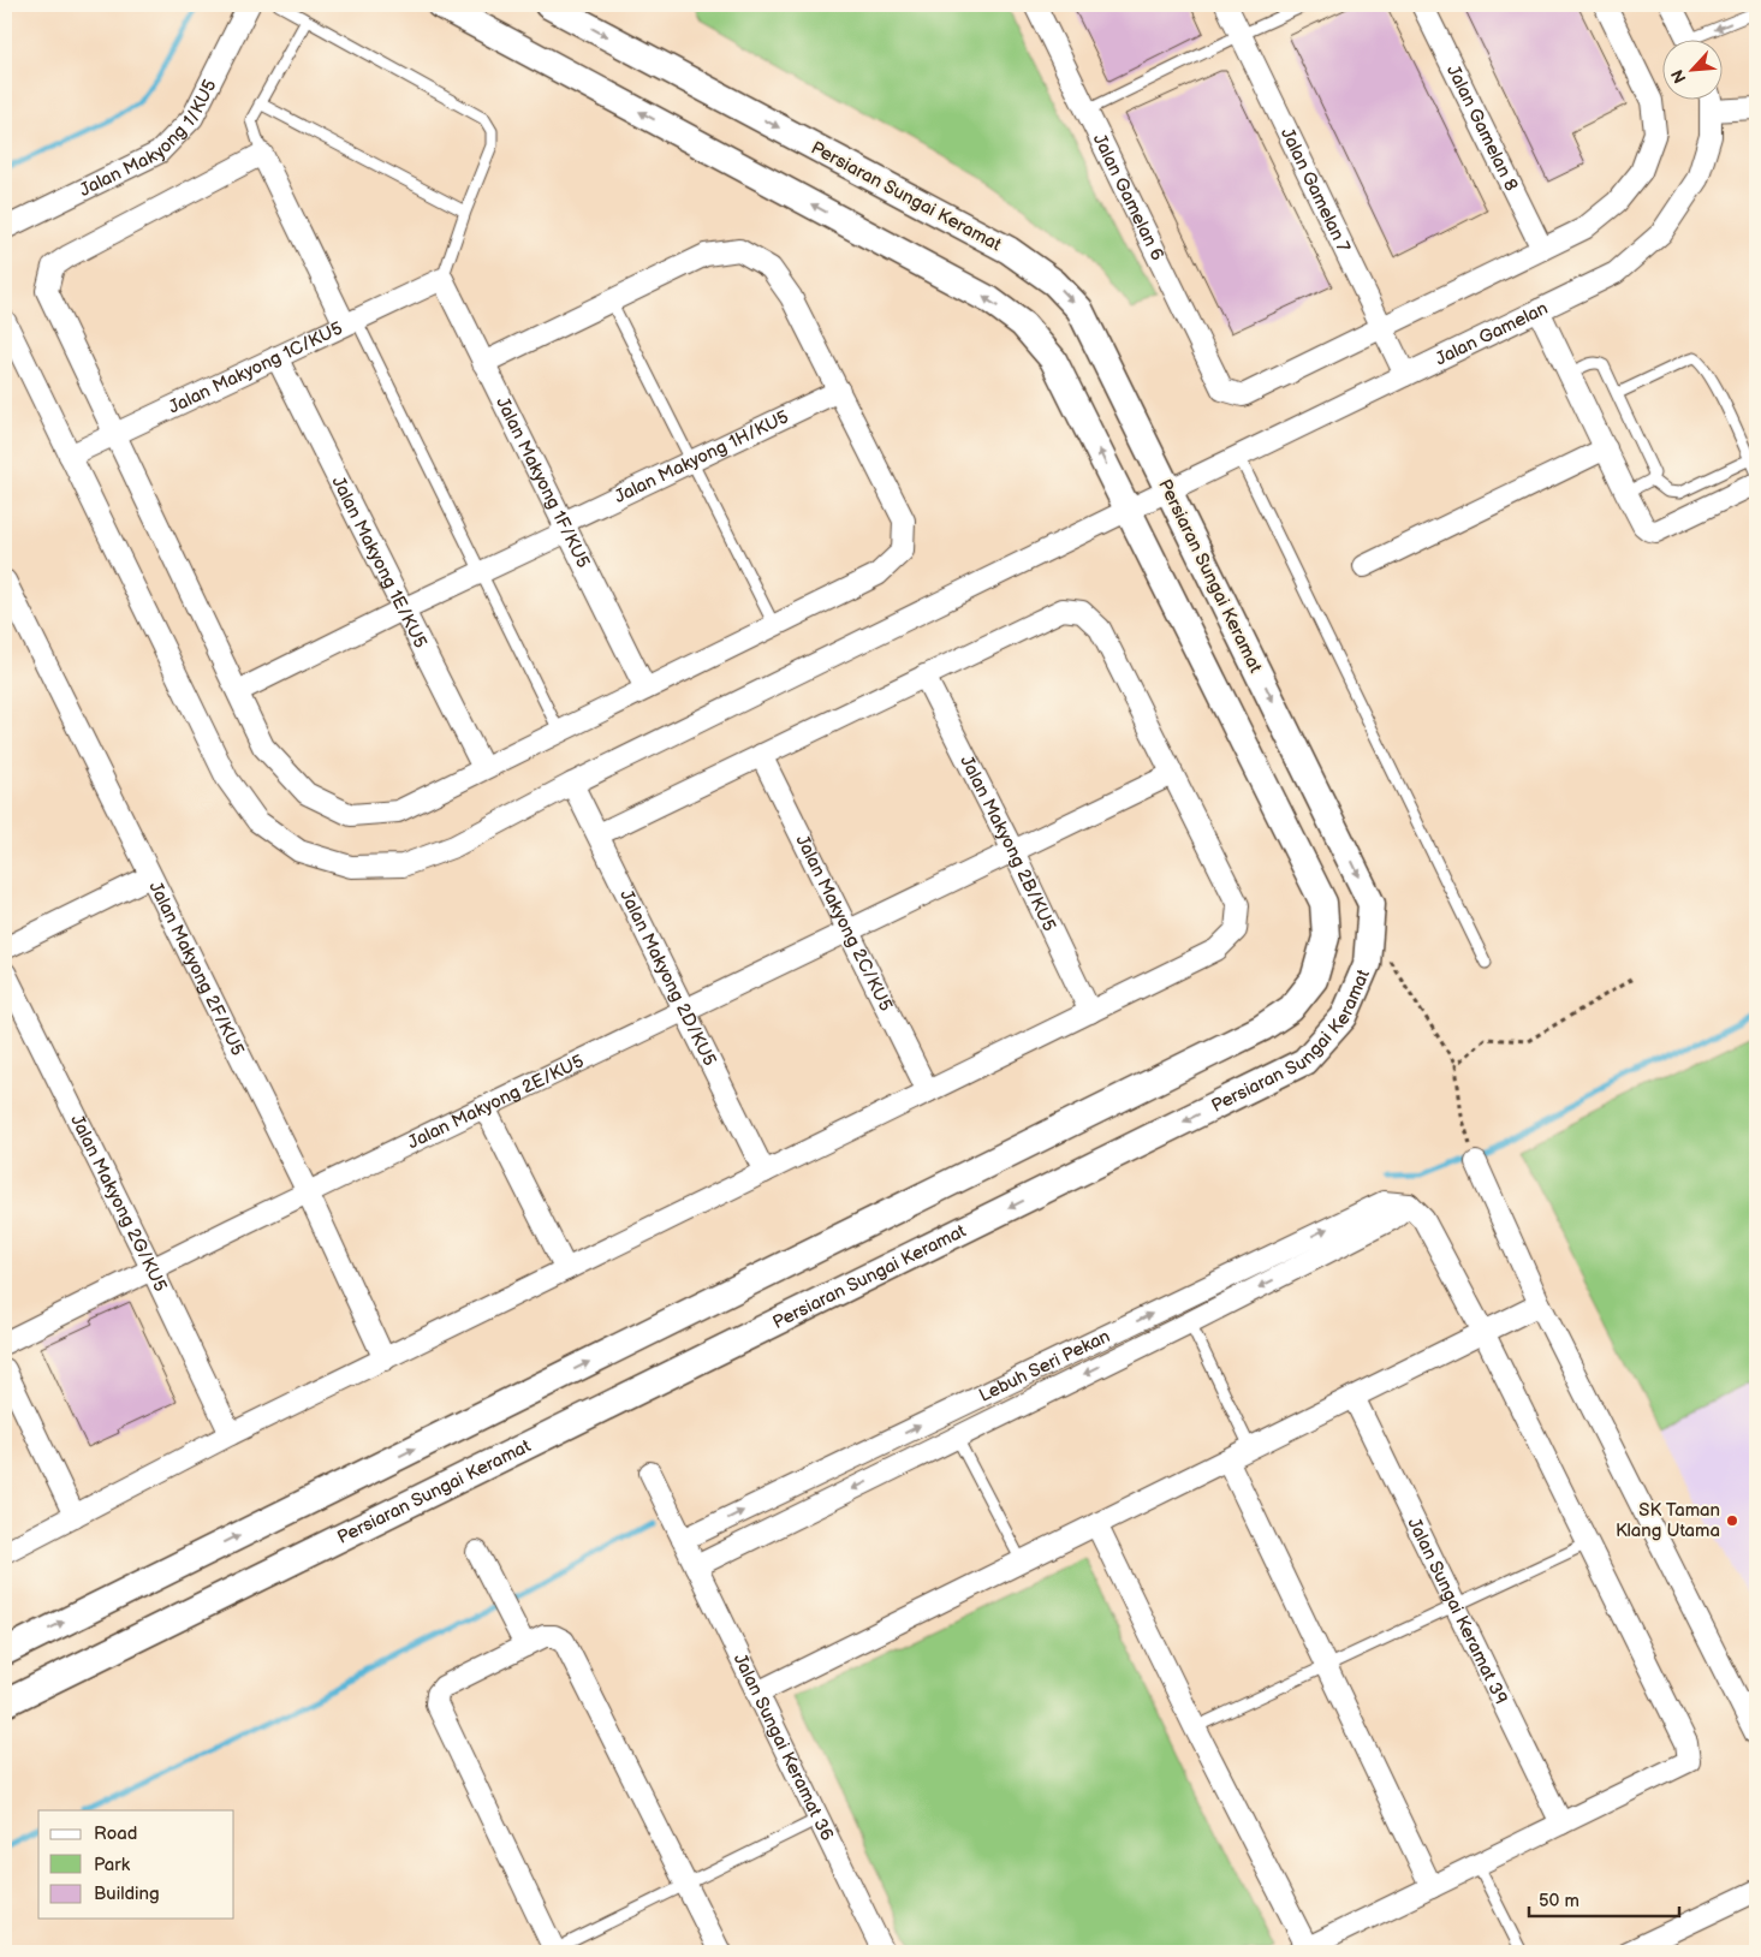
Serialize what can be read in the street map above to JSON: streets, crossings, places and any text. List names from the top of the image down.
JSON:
{
  "streets": {
    "street": [
      "Jalan Gamelan 8",
      "Jalan Makyong 1/KU5",
      "Jalan Gamelan 7",
      "Persiaran Sungai Keramat",
      "Jalan Gamelan 6",
      "Jalan Gamelan",
      "Jalan Makyong 1C/KU5",
      "Jalan Makyong 1H/KU5",
      "Jalan Makyong 1F/KU5",
      "Jalan Makyong 1E/KU5",
      "Jalan Makyong 2B/KU5",
      "Jalan Makyong 2C/KU5",
      "Jalan Makyong 2F/KU5",
      "Jalan Makyong 2D/KU5",
      "Jalan Makyong 2E/KU5",
      "Jalan Makyong 2G/KU5",
      "Lebuh Seri Pekan",
      "Jalan Sungai Keramat 39",
      "Jalan Sungai Keramat 36"
    ]
  },
  "crossings": [
    ["Jalan Gamelan 7", "Jalan Gamelan 6"],
    ["Jalan Gamelan 7", "Jalan Gamelan"],
    ["Persiaran Sungai Keramat", "Jalan Gamelan"],
    ["Jalan Gamelan", "Jalan Makyong 1C/KU5"],
    ["Jalan Gamelan", "Jalan Makyong 2D/KU5"],
    ["Jalan Makyong 1C/KU5", "Jalan Makyong 1F/KU5"],
    ["Jalan Makyong 1C/KU5", "Jalan Makyong 1E/KU5"],
    ["Jalan Makyong 1H/KU5", "Jalan Makyong 1F/KU5"],
    ["Jalan Makyong 1H/KU5", "Jalan Makyong 1E/KU5"],
    ["Jalan Makyong 2B/KU5", "Jalan Makyong 2E/KU5"],
    ["Jalan Makyong 2C/KU5", "Jalan Makyong 2E/KU5"],
    ["Jalan Makyong 2F/KU5", "Jalan Makyong 2E/KU5"],
    ["Jalan Makyong 2D/KU5", "Jalan Makyong 2E/KU5"],
    ["Jalan Makyong 2E/KU5", "Jalan Makyong 2G/KU5"],
    ["Lebuh Seri Pekan", "Jalan Sungai Keramat 36"]
  ],
  "places": ["SK Taman Klang Utama"],
  "legend": ["Road", "Park", "Building"],
  "scale_bar": "50 m",
  "north": "bottom left"
}
